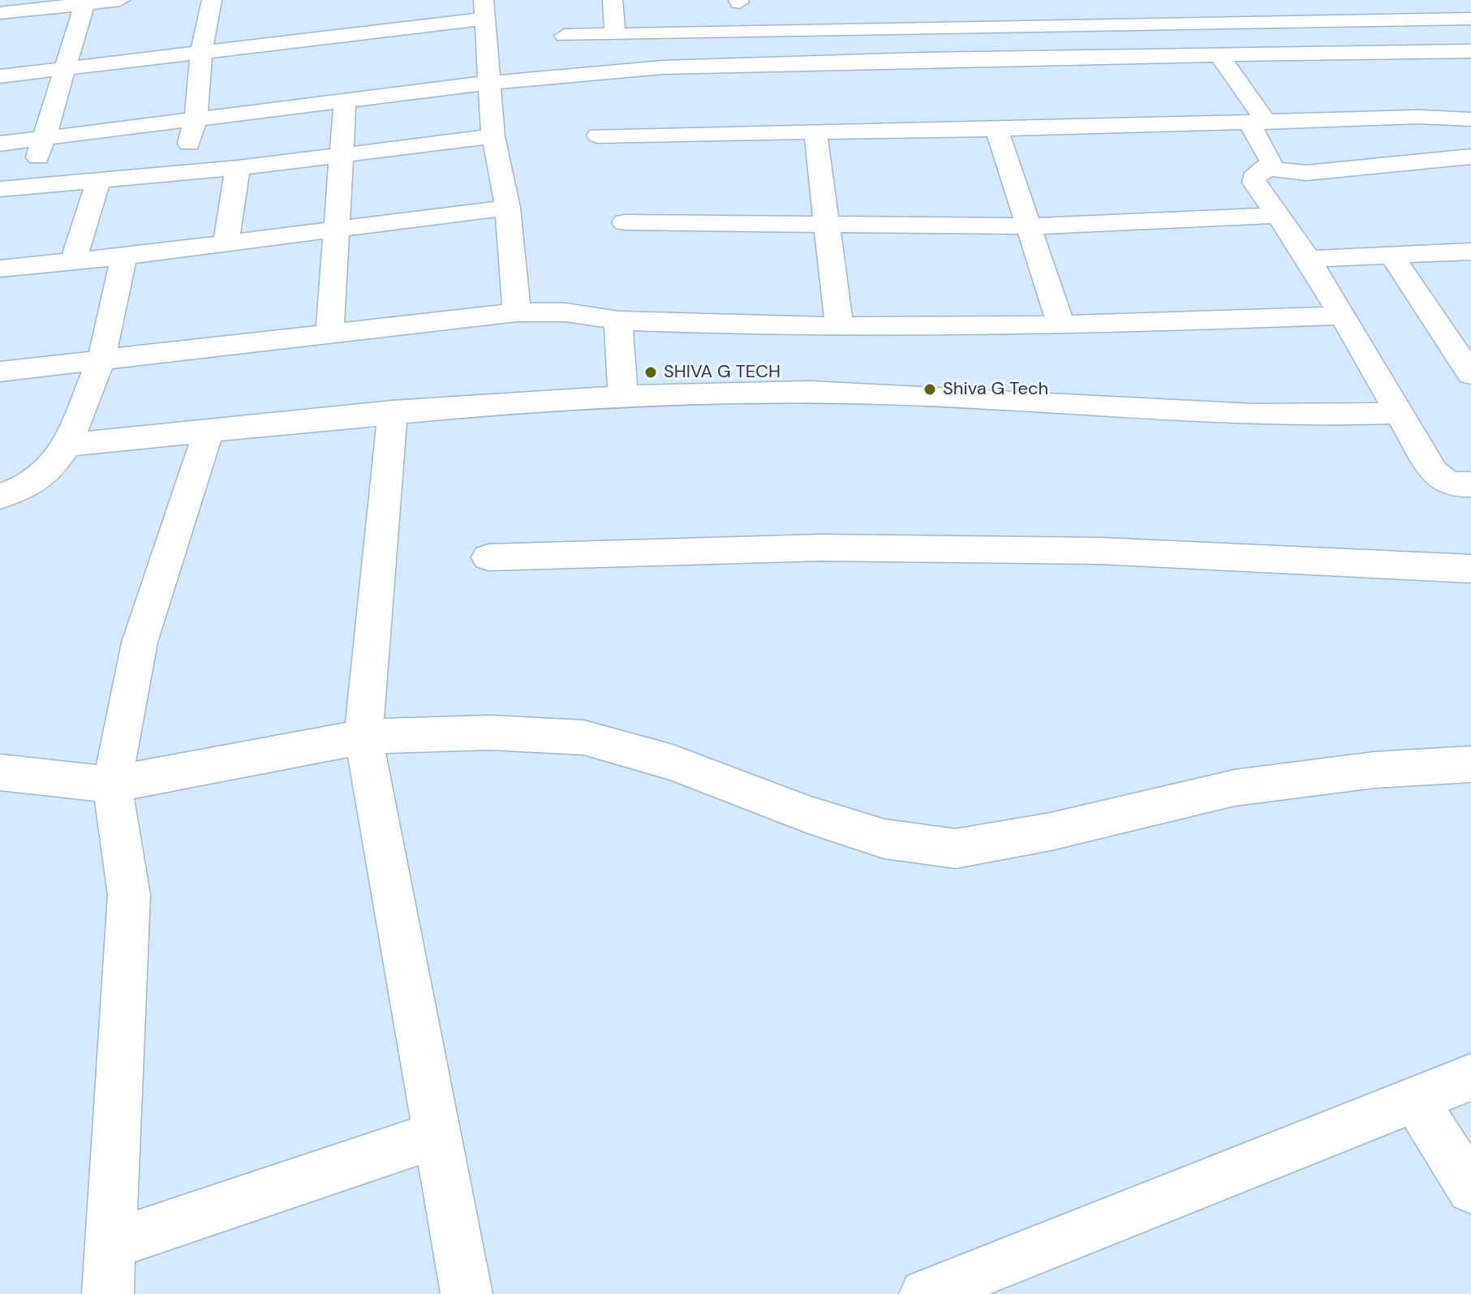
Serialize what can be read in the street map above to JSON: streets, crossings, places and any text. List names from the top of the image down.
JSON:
{
  "places": ["SHIVA G TECH", "Shiva G Tech"]
}
